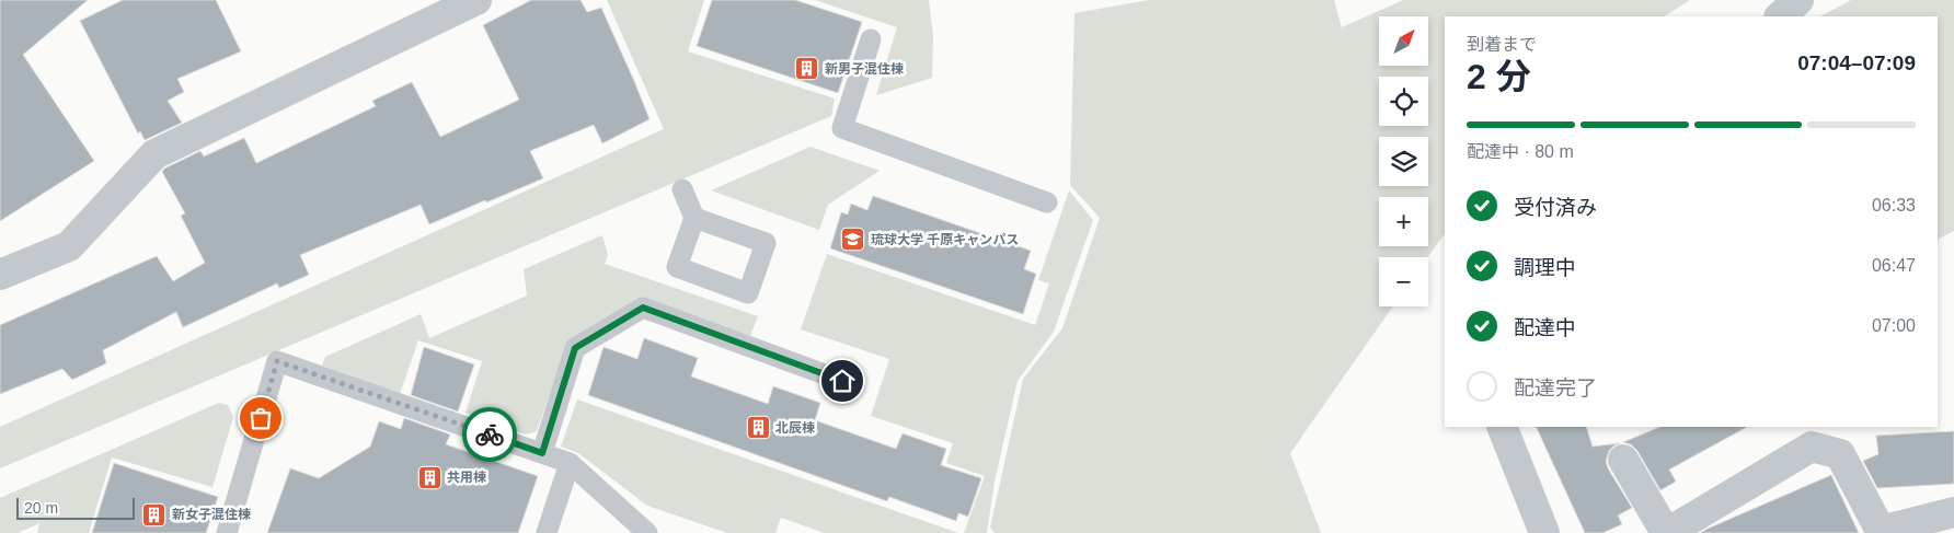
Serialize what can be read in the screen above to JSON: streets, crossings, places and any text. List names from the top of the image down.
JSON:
{
  "places": {
    "building": [
      "新男子混住棟",
      "北辰棟",
      "共用棟",
      "新女子混住棟"
    ],
    "school or university": ["琉球大学 千原キャンパス"]
  },
  "scale_bar": "20 m",
  "north": "top right",
  "page": {
    "map_buttons": ["+", "−"],
    "heading": ["2 分", "到着まで", "07:04–07:09"],
    "bar": "配達中 · 80 m",
    "list": [
      ["受付済み", "06:33"],
      ["調理中", "06:47"],
      ["配達中", "07:00"],
      "配達完了"
    ],
    "scale": "20 m"
  }
}
